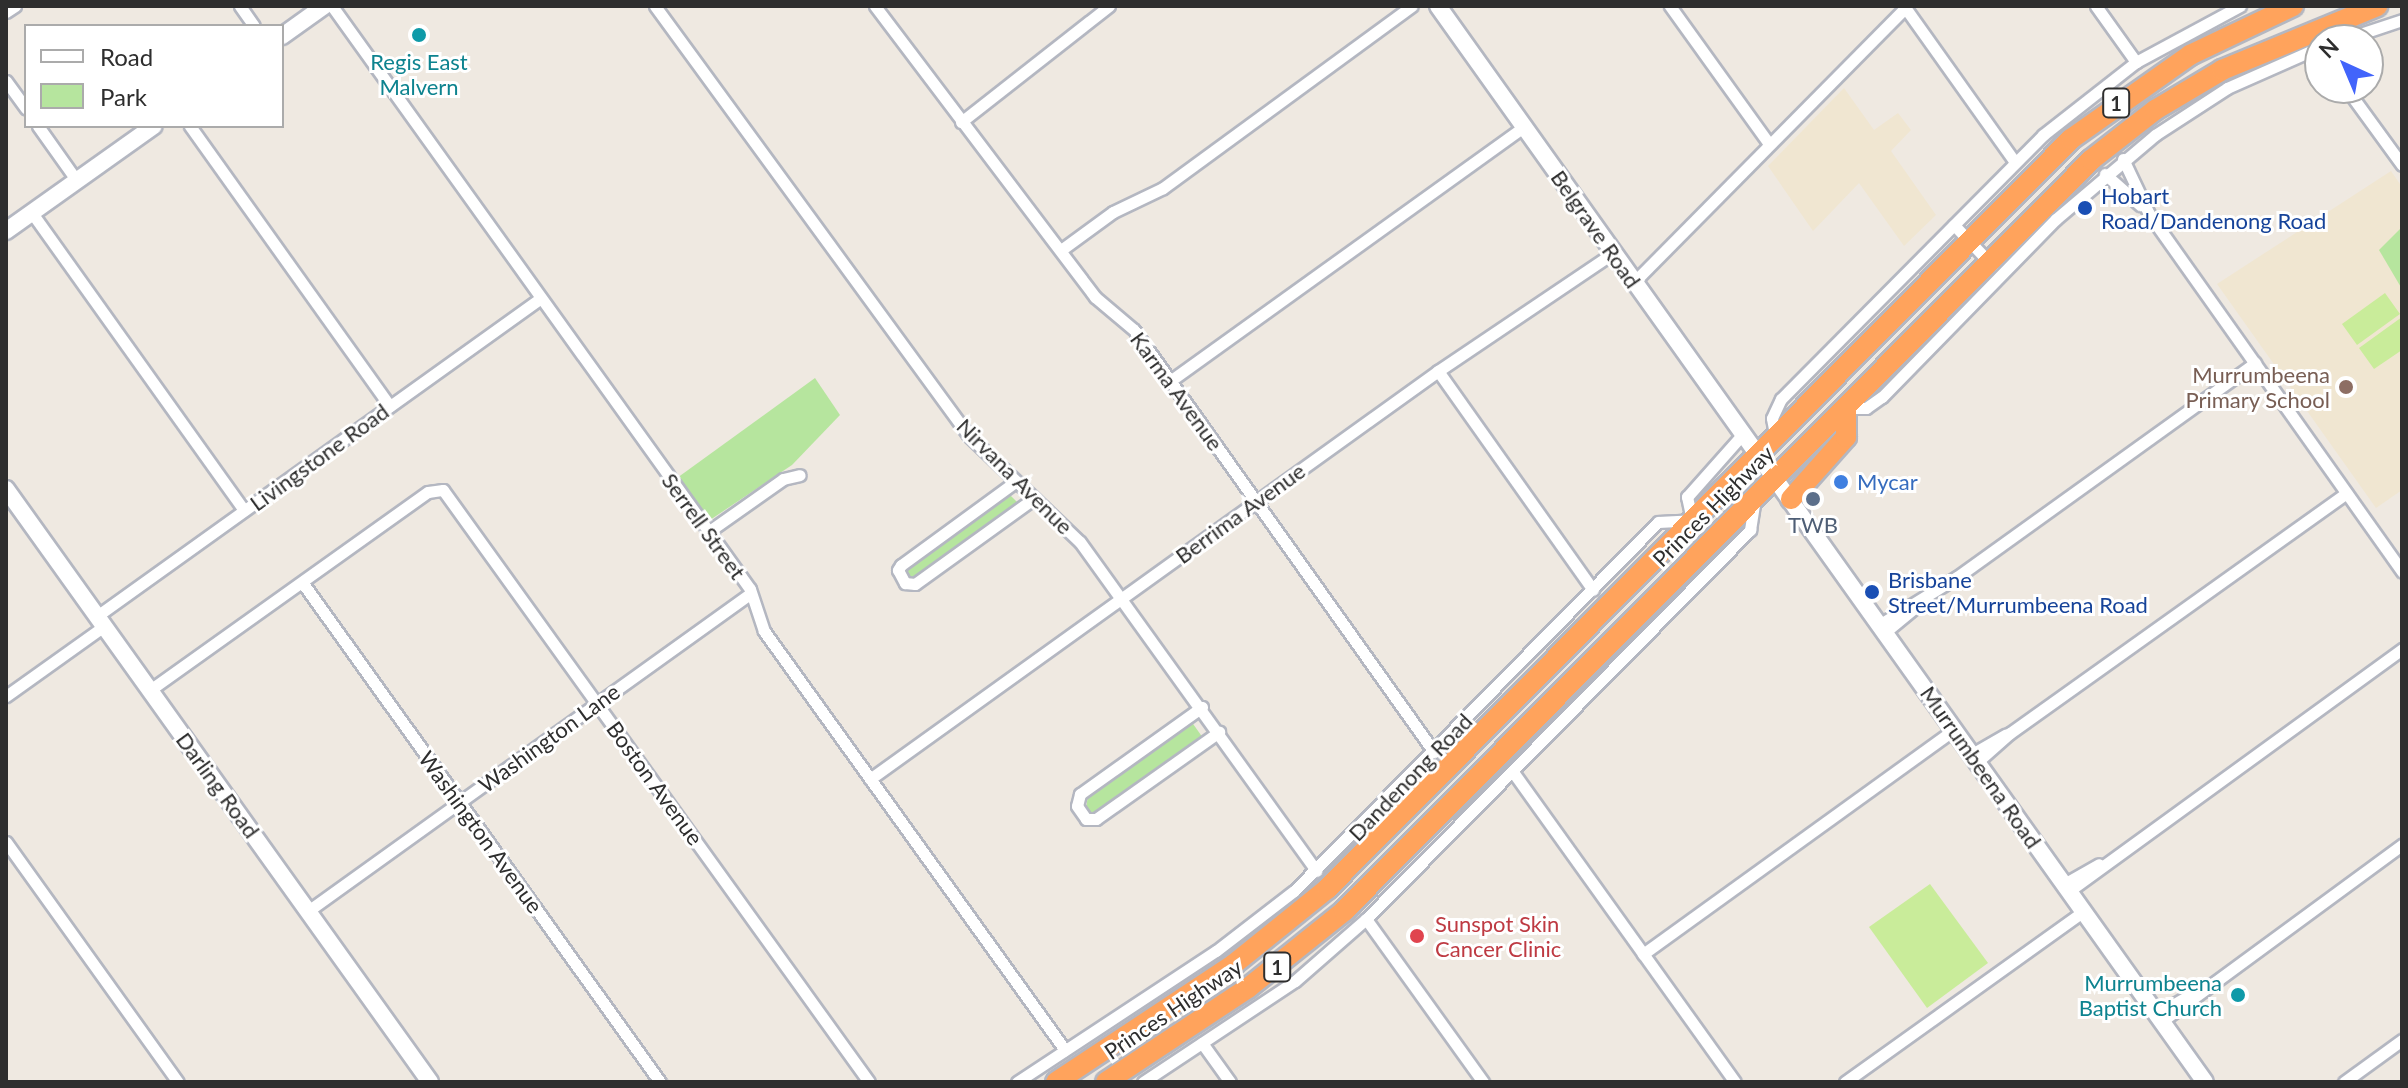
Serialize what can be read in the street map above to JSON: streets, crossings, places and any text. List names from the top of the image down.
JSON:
{
  "streets": {
    "highway": ["1", "Princes Highway"],
    "main road": ["Belgrave Road", "Murrumbeena Road", "Darling Road"],
    "street": [
      "Karma Avenue",
      "Livingstone Road",
      "Nirvana Avenue",
      "Berrima Avenue",
      "Serrell Street",
      "Washington Lane",
      "Dandenong Road",
      "Boston Avenue",
      "Washington Avenue"
    ]
  },
  "crossings": [
    ["Belgrave Road", "Princes Highway"],
    ["Belgrave Road", "Berrima Avenue"],
    ["Belgrave Road", "Murrumbeena Road"],
    ["Karma Avenue", "Berrima Avenue"],
    ["Karma Avenue", "Dandenong Road"],
    ["Livingstone Road", "Serrell Street"],
    ["Livingstone Road", "Darling Road"],
    ["Nirvana Avenue", "Berrima Avenue"],
    ["Nirvana Avenue", "Dandenong Road"],
    ["Princes Highway", "Murrumbeena Road"],
    ["Princes Highway", "Dandenong Road"],
    ["Berrima Avenue", "Serrell Street"],
    ["Serrell Street", "Washington Lane"],
    ["Serrell Street", "Dandenong Road"],
    ["Washington Lane", "Boston Avenue"],
    ["Washington Lane", "Darling Road"],
    ["Washington Lane", "Washington Avenue"],
    ["Boston Avenue", "Washington Avenue"]
  ],
  "places": [
    "Regis East Malvern",
    "Hobart Road/Dandenong Road",
    "Murrumbeena Primary School",
    "Mycar",
    "TWB",
    "Brisbane Street/Murrumbeena Road",
    "Sunspot Skin Cancer Clinic",
    "Murrumbeena Baptist Church"
  ],
  "legend": ["Road", "Park"],
  "north": "top left"
}
